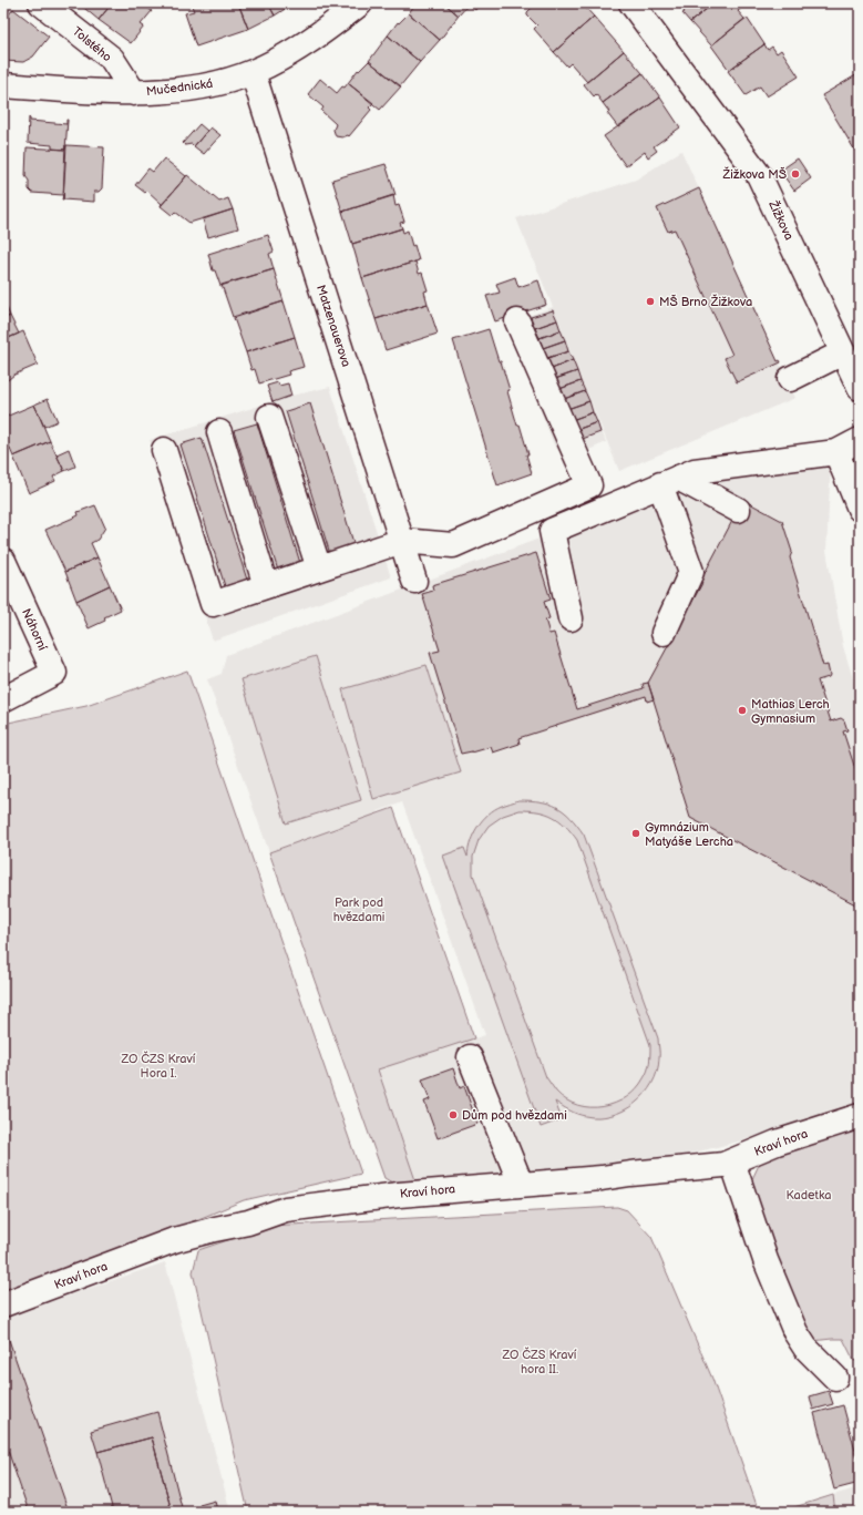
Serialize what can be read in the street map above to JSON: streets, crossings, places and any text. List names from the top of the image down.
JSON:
{
  "streets": {
    "street": [
      "Tolstého",
      "Mučednická",
      "Žižkova",
      "Matzenauerova",
      "Náhorní",
      "Kraví hora"
    ]
  },
  "crossings": [
    ["Tolstého", "Mučednická"],
    ["Mučednická", "Matzenauerova"]
  ],
  "parks": [
    "Park pod hvězdami",
    "ZO ČZS Kraví Hora I.",
    "Kadetka",
    "ZO ČZS Kraví hora II."
  ],
  "places": [
    "Žižkova MŠ",
    "MŠ Brno Žižkova",
    "Mathias Lerch Gymnasium",
    "Gymnázium Matyáše Lercha",
    "Dům pod hvězdami"
  ]
}
